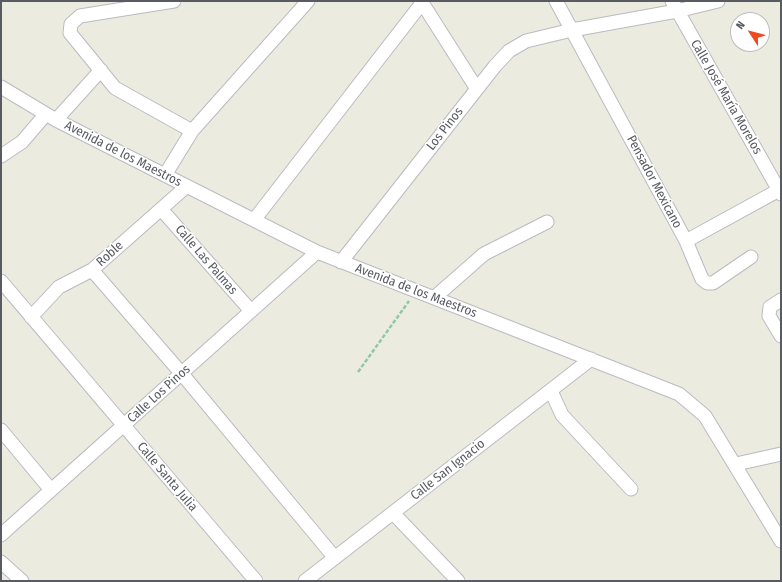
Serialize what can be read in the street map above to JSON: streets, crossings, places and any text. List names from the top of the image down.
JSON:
{
  "streets": {
    "street": [
      "Calle José María Morelos",
      "Los Pinos",
      "Avenida de los Maestros",
      "Pensador Mexicano",
      "Roble",
      "Calle Las Palmas",
      "Calle Los Pinos",
      "Calle San Ignacio",
      "Calle Santa Julia"
    ]
  },
  "crossings": [
    ["Calle José María Morelos", "Los Pinos"],
    ["Calle José María Morelos", "Pensador Mexicano"],
    ["Los Pinos", "Avenida de los Maestros"],
    ["Los Pinos", "Pensador Mexicano"],
    ["Avenida de los Maestros", "Roble"],
    ["Avenida de los Maestros", "Calle Los Pinos"],
    ["Avenida de los Maestros", "Calle San Ignacio"],
    ["Roble", "Calle Las Palmas"],
    ["Roble", "Calle Santa Julia"],
    ["Calle Las Palmas", "Calle Los Pinos"],
    ["Calle Los Pinos", "Calle Santa Julia"]
  ],
  "north": "top left"
}
